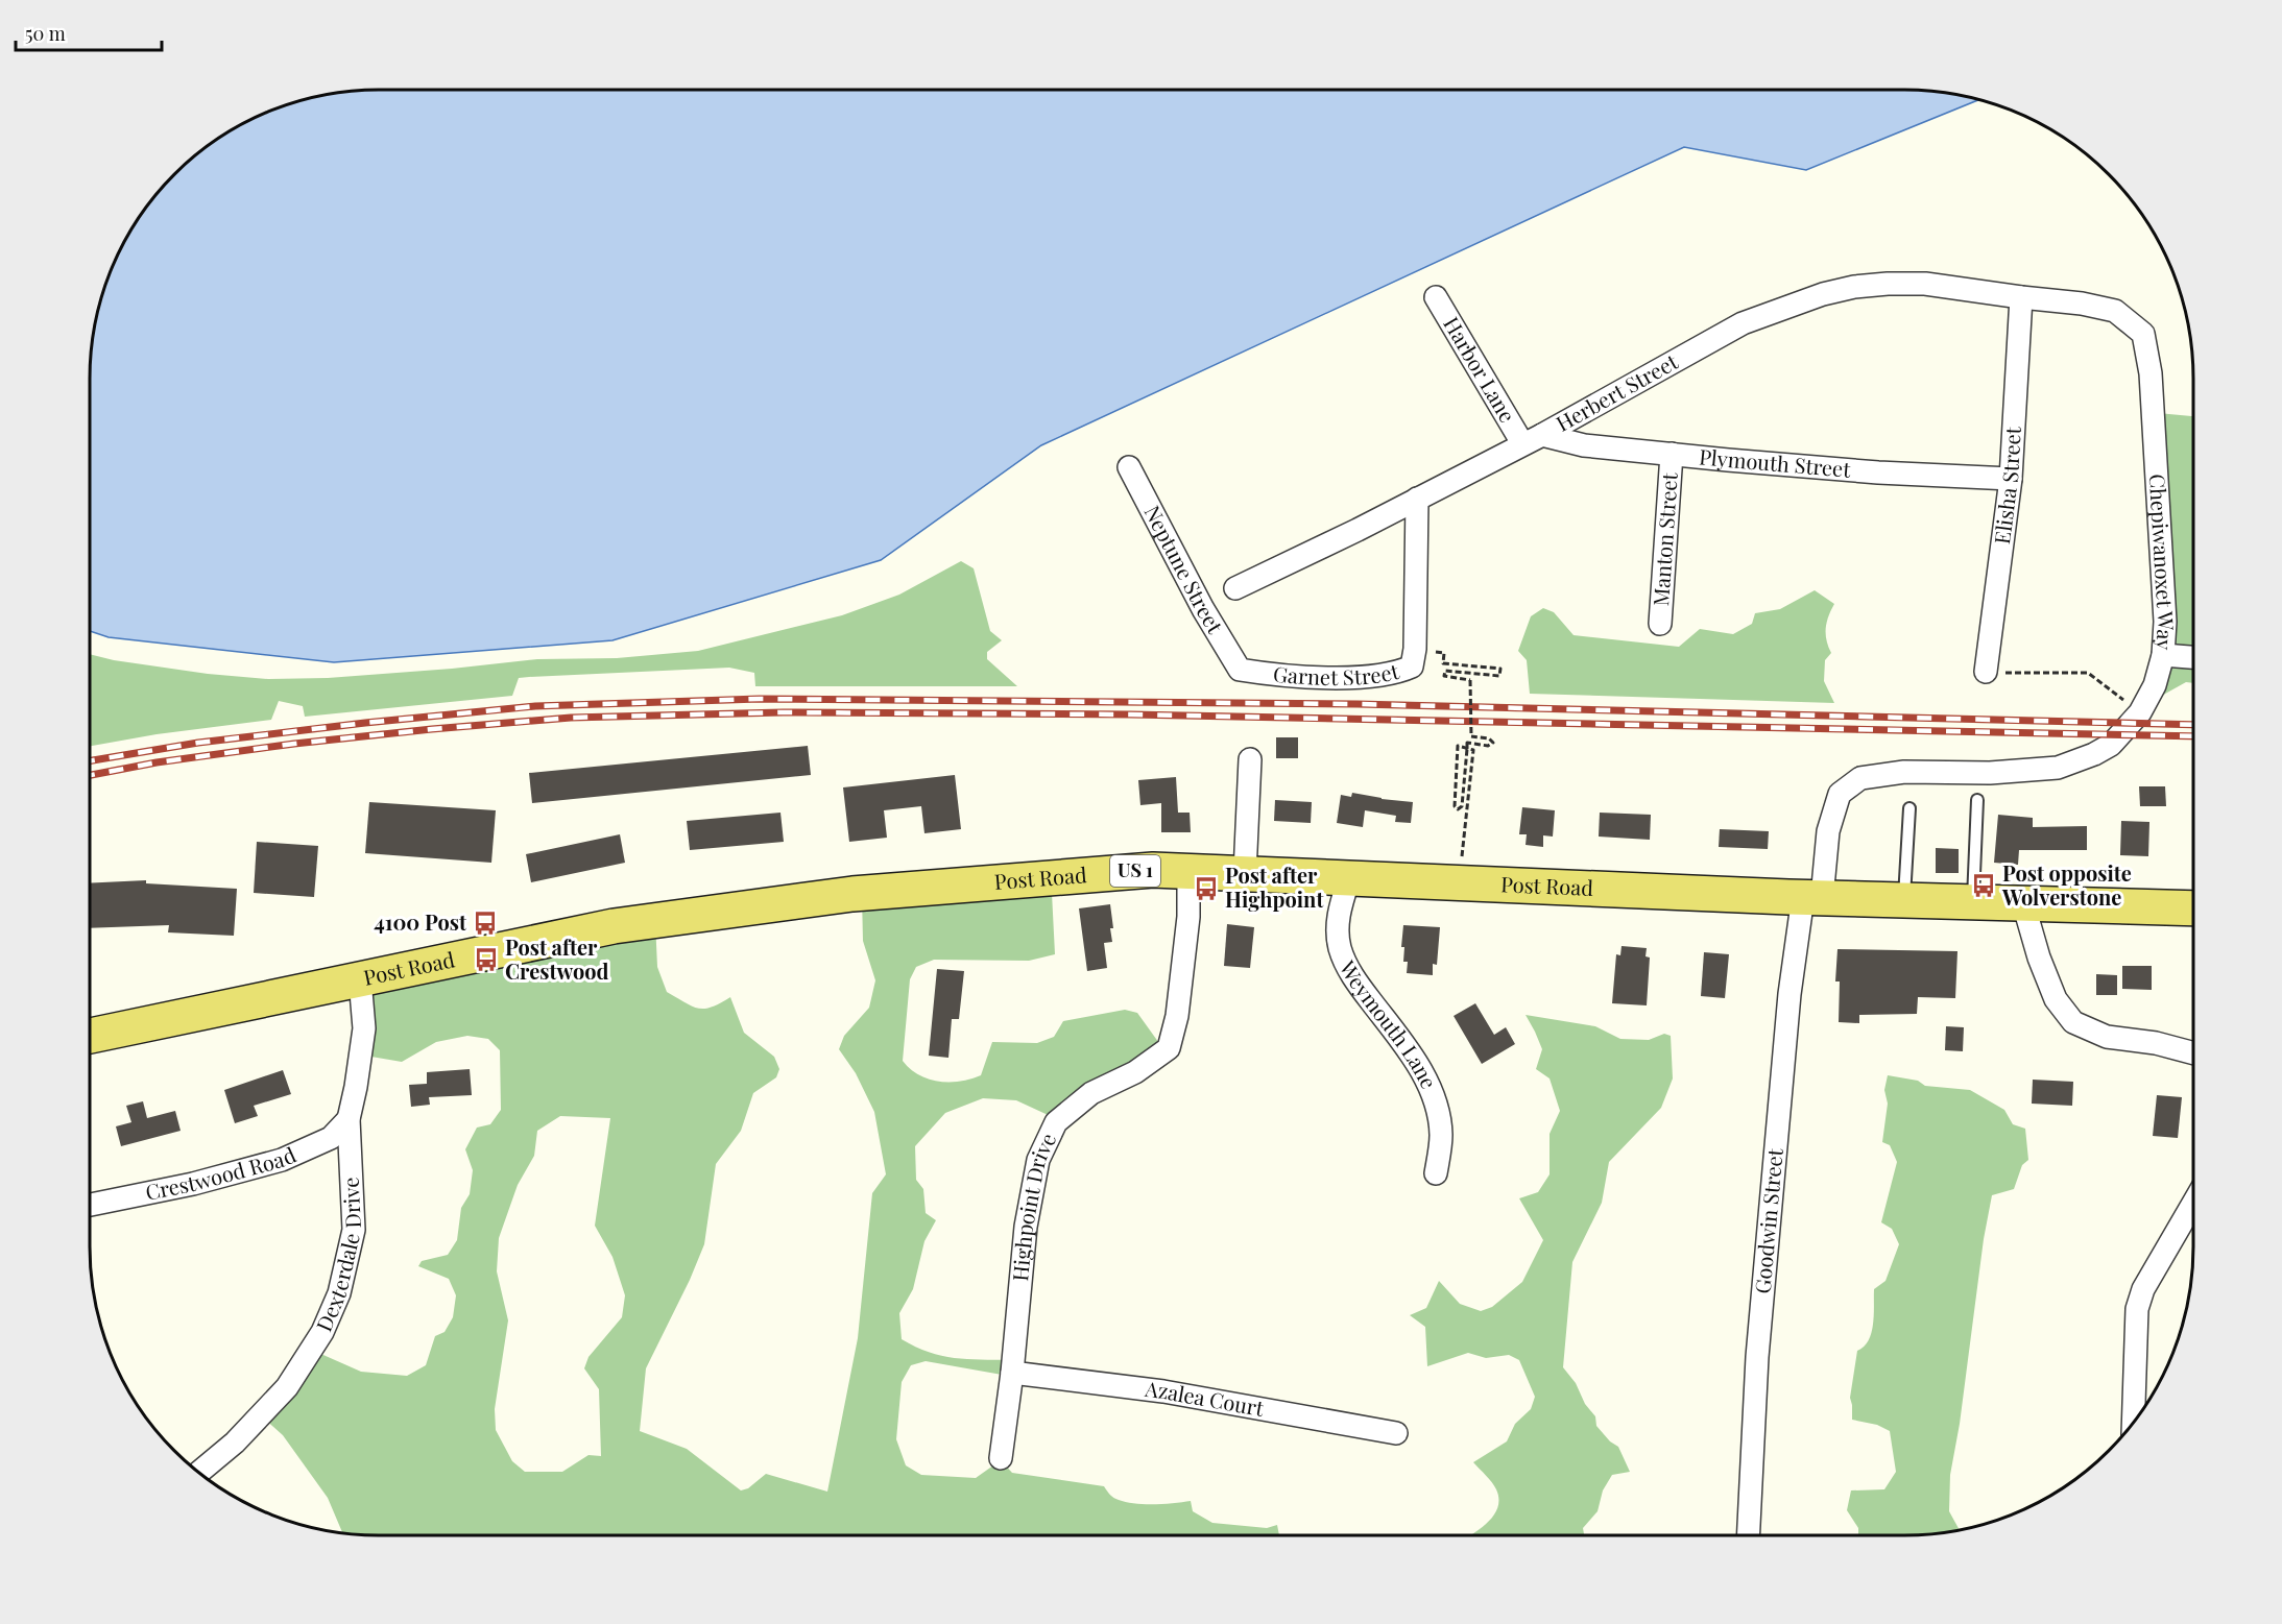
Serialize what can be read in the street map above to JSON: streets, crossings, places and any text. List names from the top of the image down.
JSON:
{
  "streets": {
    "main road": ["US 1", "Post Road"],
    "street": [
      "Harbor Lane",
      "Herbert Street",
      "Plymouth Street",
      "Elisha Street",
      "Manton Street",
      "Chepiwanoxet Way",
      "Neptune Street",
      "Garnet Street",
      "Weymouth Lane",
      "Crestwood Road",
      "Highpoint Drive",
      "Goodwin Street",
      "Dexterdale Drive",
      "Azalea Court"
    ]
  },
  "crossings": [
    ["Harbor Lane", "Herbert Street"],
    ["Harbor Lane", "Plymouth Street"],
    ["Herbert Street", "Plymouth Street"],
    ["Herbert Street", "Elisha Street"],
    ["Herbert Street", "Chepiwanoxet Way"],
    ["Herbert Street", "Garnet Street"],
    ["Plymouth Street", "Elisha Street"],
    ["Plymouth Street", "Manton Street"],
    ["Elisha Street", "Chepiwanoxet Way"],
    ["Chepiwanoxet Way", "Post Road"],
    ["Chepiwanoxet Way", "Goodwin Street"],
    ["Neptune Street", "Garnet Street"],
    ["Post Road", "Weymouth Lane"],
    ["Post Road", "Highpoint Drive"],
    ["Post Road", "Goodwin Street"],
    ["Post Road", "Dexterdale Drive"],
    ["Crestwood Road", "Dexterdale Drive"],
    ["Highpoint Drive", "Azalea Court"]
  ],
  "places": {
    "bus stop": [
      "Post opposite Wolverstone",
      "Post after Highpoint",
      "4100 Post",
      "Post after Crestwood"
    ]
  },
  "scale_bar": "50 m"
}
